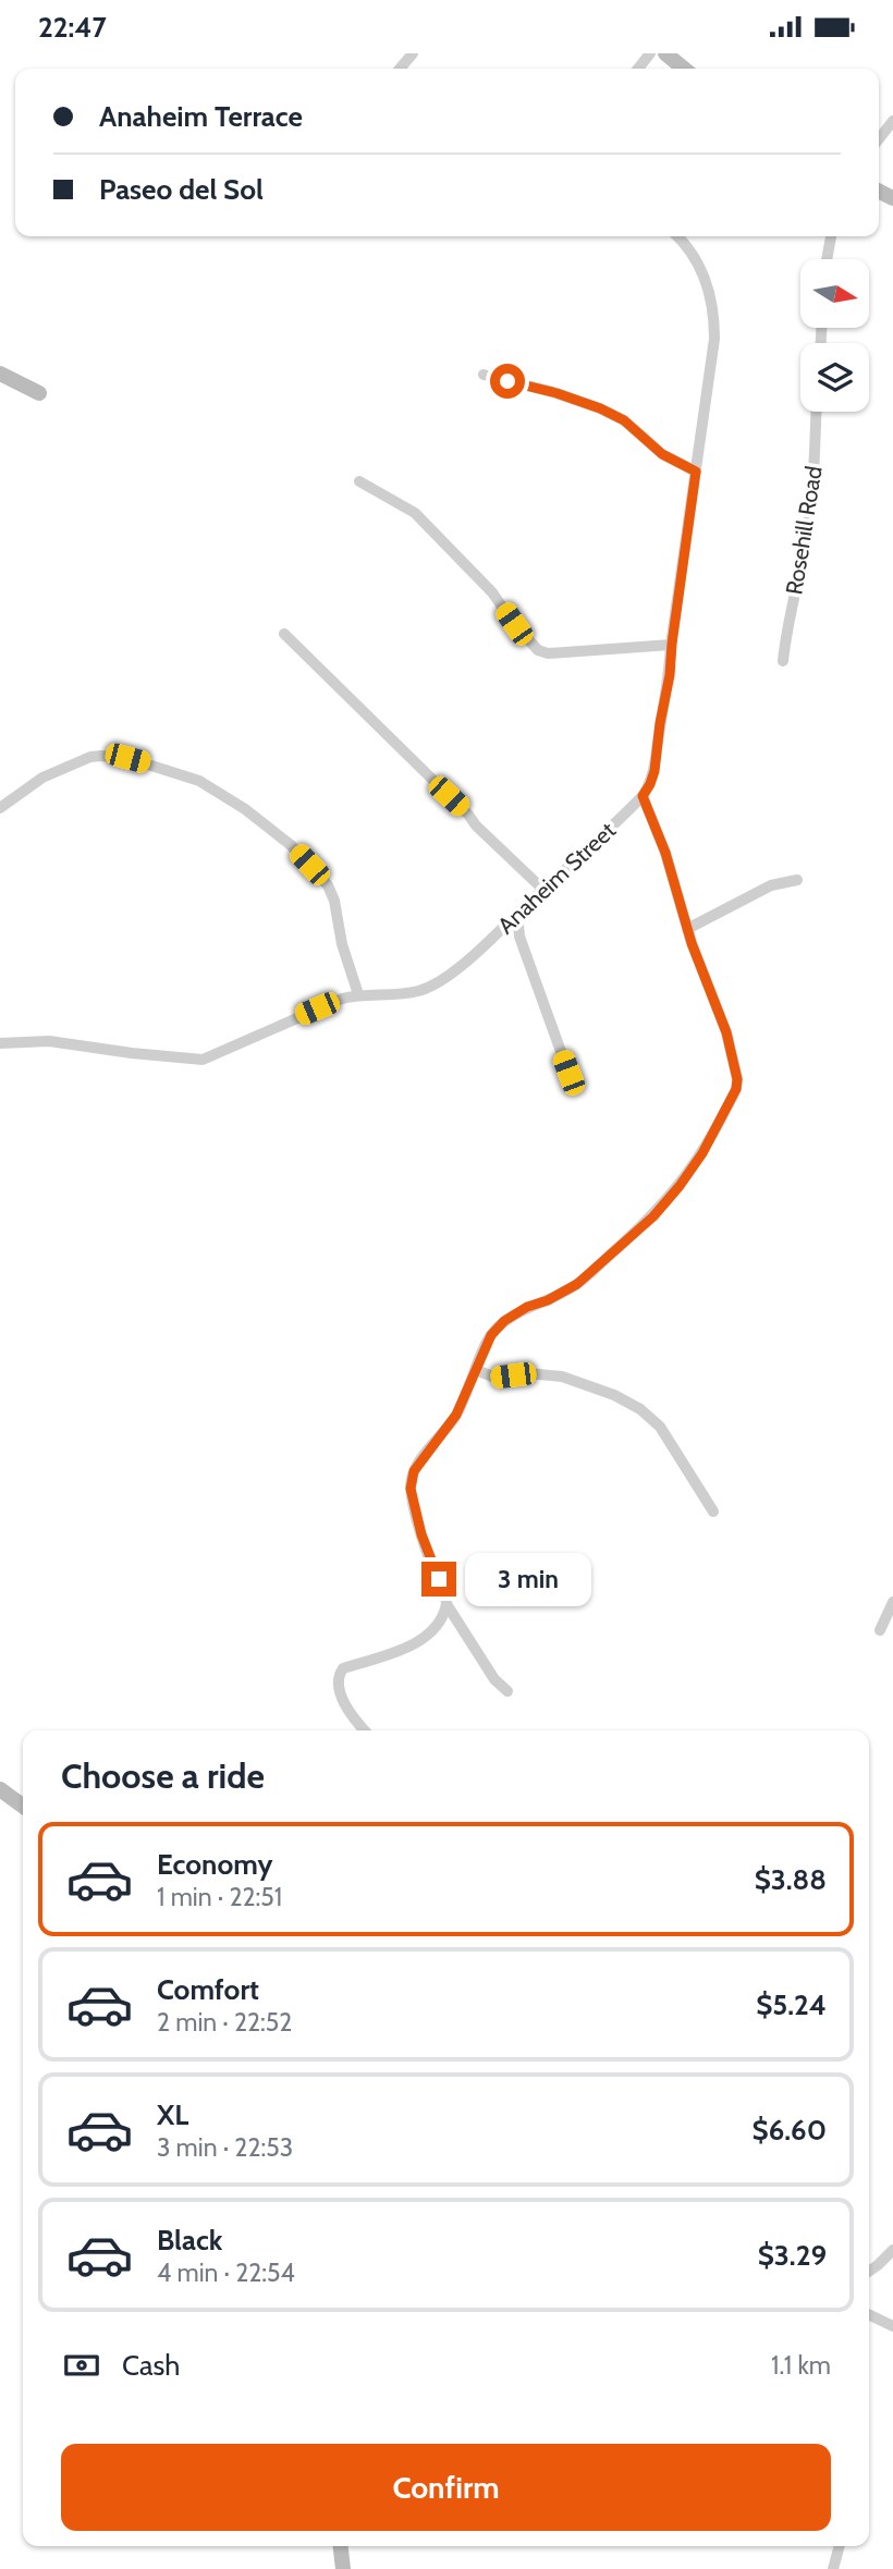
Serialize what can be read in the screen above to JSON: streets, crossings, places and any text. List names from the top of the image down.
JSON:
{
  "streets": {
    "street": ["Rosehill Road", "Anaheim Street"]
  },
  "north": "right",
  "page": {
    "status": "22:47",
    "banner": ["Anaheim Terrace", "Paseo del Sol"],
    "bubble": "3 min",
    "heading": "Choose a ride",
    "list": [
      {
        "name": "Economy",
        "note": "1 min · 22:51",
        "value": "$3.88"
      },
      {
        "name": "Comfort",
        "note": "2 min · 22:52",
        "value": "$5.24"
      },
      {
        "name": "XL",
        "note": "3 min · 22:53",
        "value": "$6.60"
      },
      {
        "name": "Black",
        "note": "4 min · 22:54",
        "value": "$3.29"
      }
    ],
    "pay": ["Cash", "1.1 km"],
    "buttons": "Confirm"
  }
}
